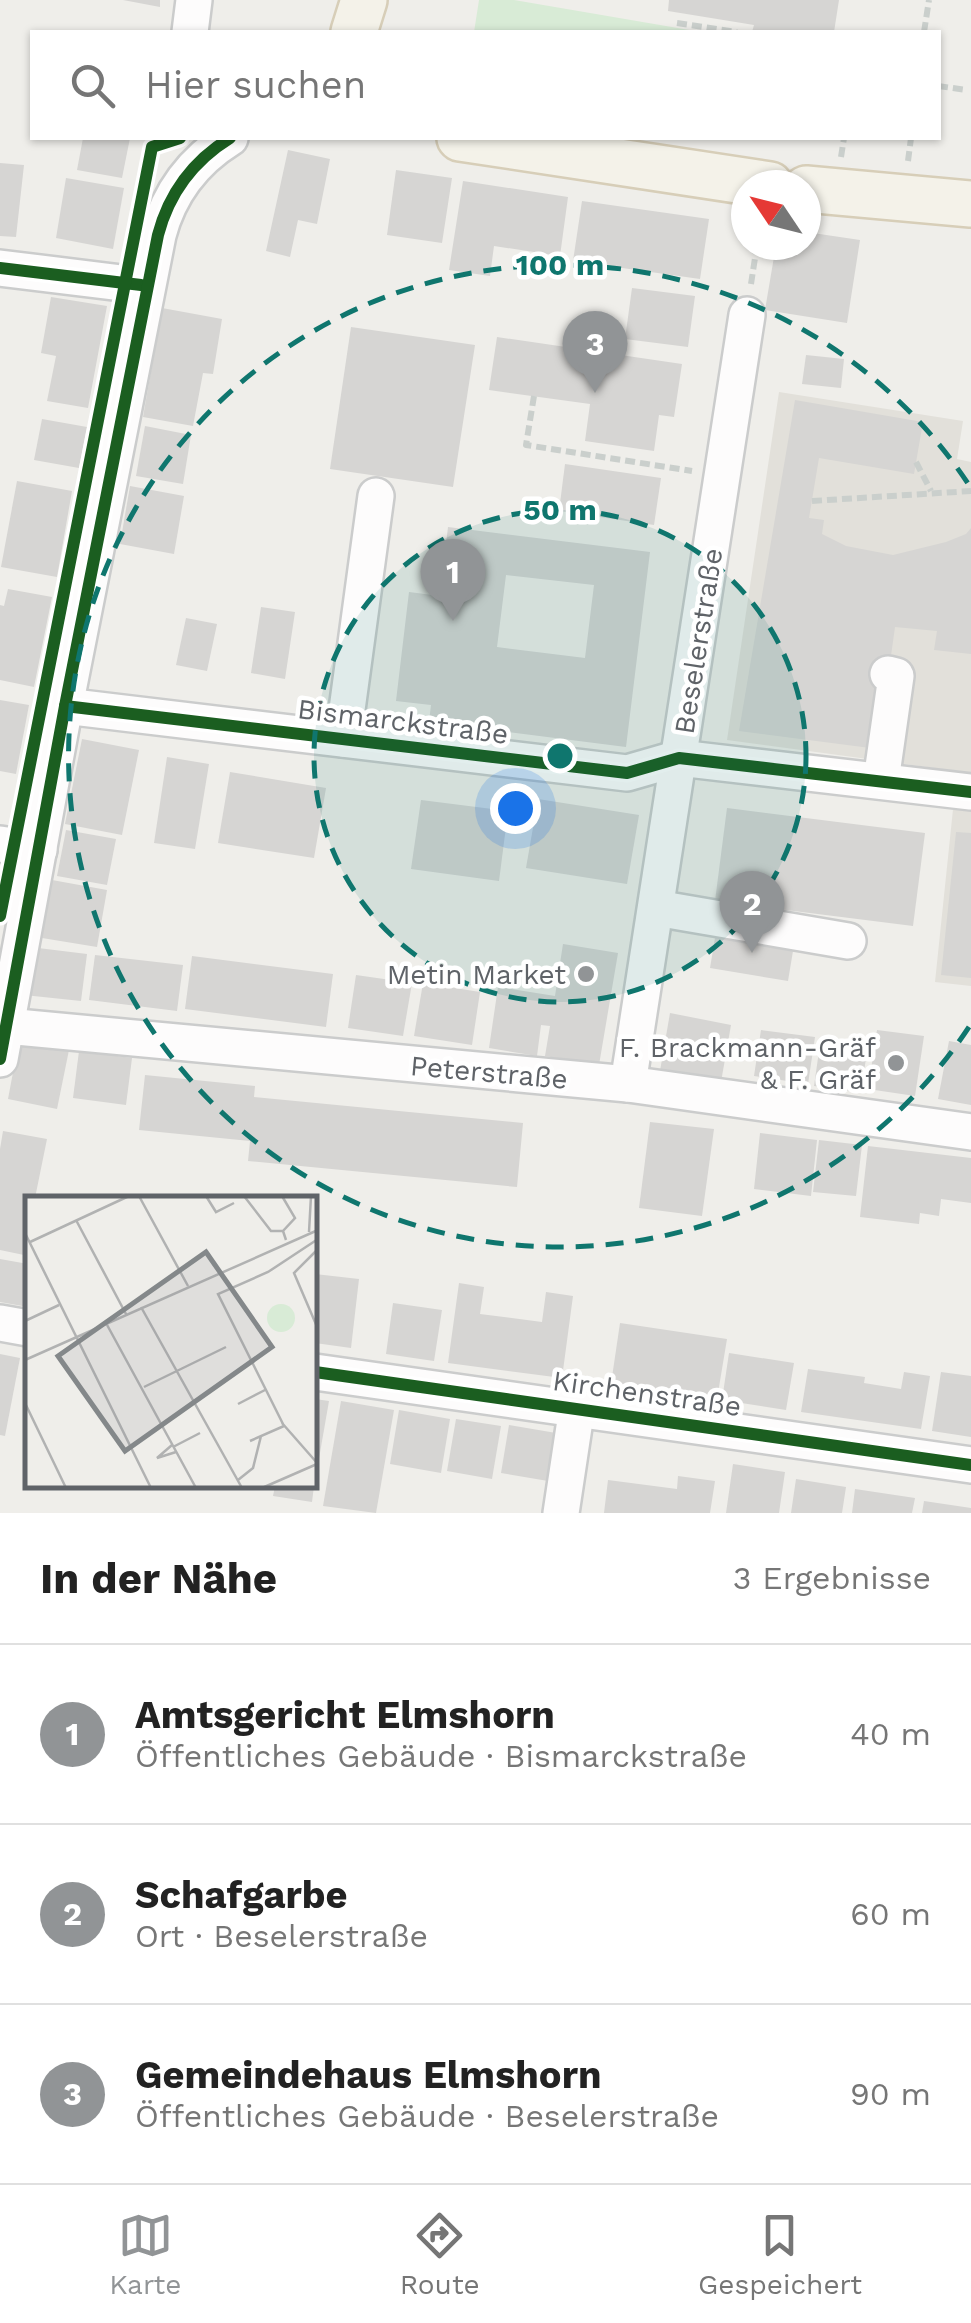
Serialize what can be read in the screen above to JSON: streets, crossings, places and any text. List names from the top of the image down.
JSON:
{
  "streets": {
    "street": [
      "Beselerstraße",
      "Bismarckstraße",
      "Peterstraße",
      "Kirchenstraße"
    ]
  },
  "crossings": [
    ["Beselerstraße", "Bismarckstraße"],
    ["Beselerstraße", "Peterstraße"]
  ],
  "places": ["Metin Market", "F. Brackmann-Gräf & F. Gräf"],
  "north": "top left",
  "page": {
    "search": "Hier suchen",
    "pins": ["3", "1", "2"],
    "heading": ["In der Nähe", "3 Ergebnisse"],
    "list": [
      {
        "mark": "1",
        "name": "Amtsgericht Elmshorn",
        "note": "Öffentliches Gebäude · Bismarckstraße",
        "value": "40 m"
      },
      {
        "mark": "2",
        "name": "Schafgarbe",
        "note": "Ort · Beselerstraße",
        "value": "60 m"
      },
      {
        "mark": "3",
        "name": "Gemeindehaus Elmshorn",
        "note": "Öffentliches Gebäude · Beselerstraße",
        "value": "90 m"
      }
    ],
    "nav": ["Karte", "Route", "Gespeichert"]
  },
  "rings": ["100 m", "50 m"]
}
